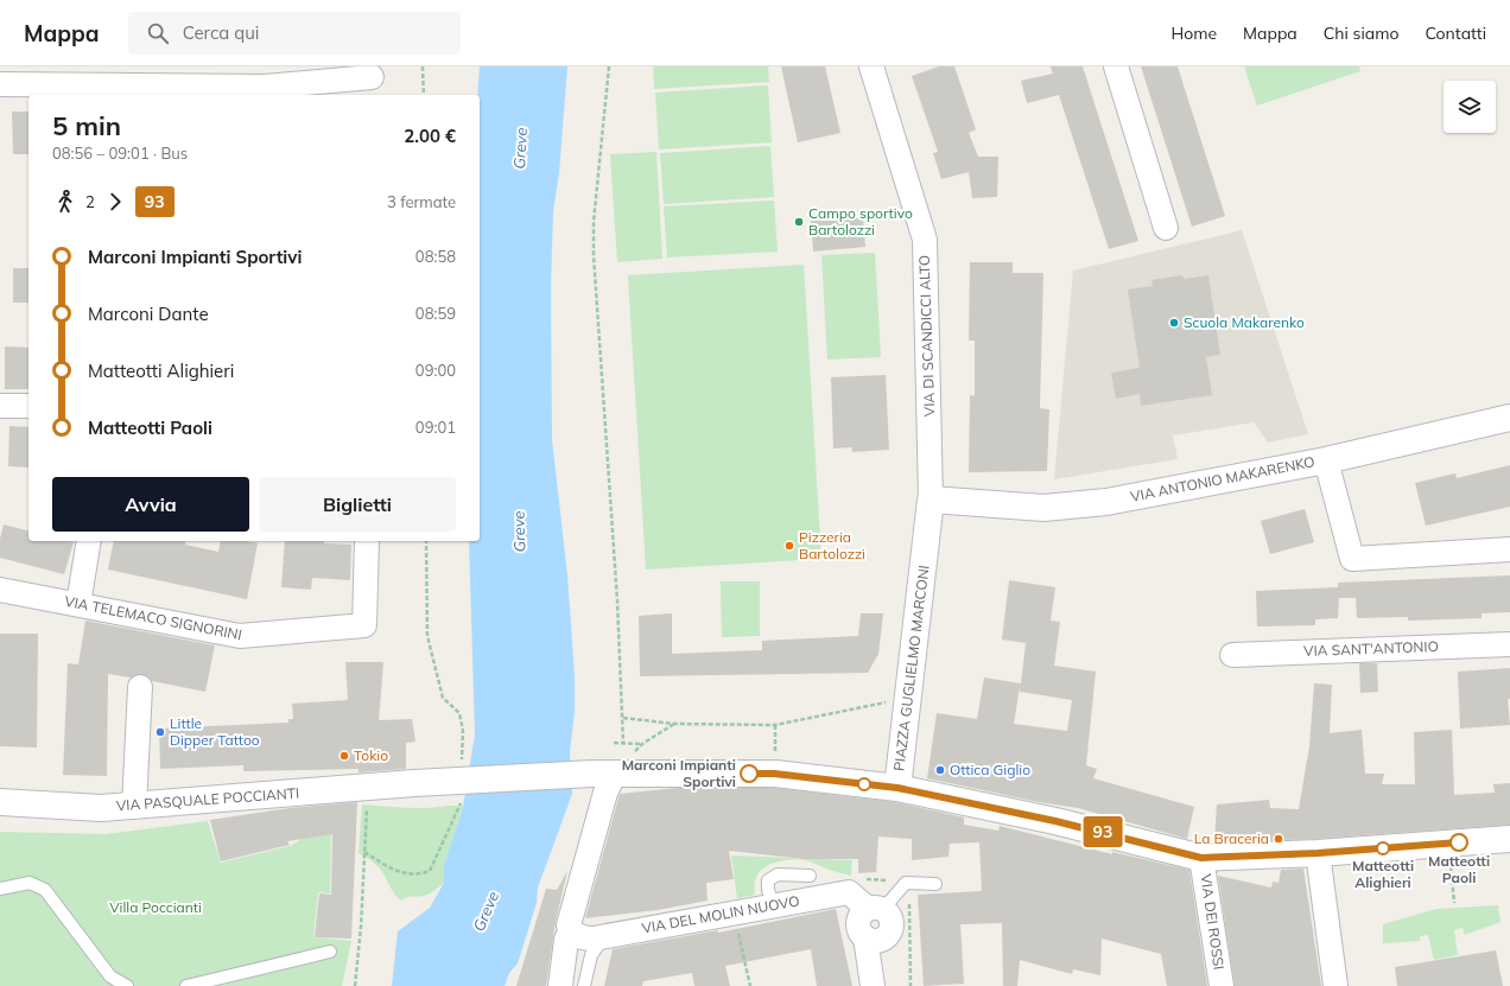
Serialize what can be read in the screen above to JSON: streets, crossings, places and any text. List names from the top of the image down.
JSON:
{
  "streets": {
    "main road": ["VIA ANTONIO MAKARENKO", "PIAZZA GUGLIELMO MARCONI", "VIA PASQUALE POCCIANTI"],
    "street": [
      "VIA DI SCANDICCI ALTO",
      "VIA TELEMACO SIGNORINI",
      "VIA SANT'ANTONIO",
      "VIA DEL MOLIN NUOVO",
      "VIA DEI ROSSI"
    ]
  },
  "crossings": [
    ["VIA DI SCANDICCI ALTO", "VIA ANTONIO MAKARENKO"],
    ["VIA DI SCANDICCI ALTO", "PIAZZA GUGLIELMO MARCONI"],
    ["VIA ANTONIO MAKARENKO", "PIAZZA GUGLIELMO MARCONI"],
    ["PIAZZA GUGLIELMO MARCONI", "VIA PASQUALE POCCIANTI"]
  ],
  "water": ["Greve"],
  "parks": ["Villa Poccianti"],
  "places": [
    "Campo sportivo Bartolozzi",
    "Scuola Makarenko",
    "Pizzeria Bartolozzi",
    "Little Dipper Tattoo",
    "Tokio",
    "Ottica Giglio",
    "Marconi Impianti Sportivi",
    "La Braceria",
    "Matteotti Paoli",
    "Matteotti Alighieri"
  ],
  "lines": ["bus line 93"],
  "page": {
    "header": "Mappa",
    "search": "Cerca qui",
    "nav": [
      "Home",
      "Mappa",
      "Chi siamo",
      "Contatti"
    ],
    "on_map": "93",
    "heading": ["5 min", "08:56 – 09:01 · Bus", "2.00 €"],
    "legs": ["2", "93", "3 fermate"],
    "list": [
      {
        "name": "Marconi Impianti Sportivi",
        "value": "08:58"
      },
      {
        "name": "Marconi Dante",
        "value": "08:59"
      },
      {
        "name": "Matteotti Alighieri",
        "value": "09:00"
      },
      {
        "name": "Matteotti Paoli",
        "value": "09:01"
      }
    ],
    "buttons": ["Avvia", "Biglietti"]
  }
}
